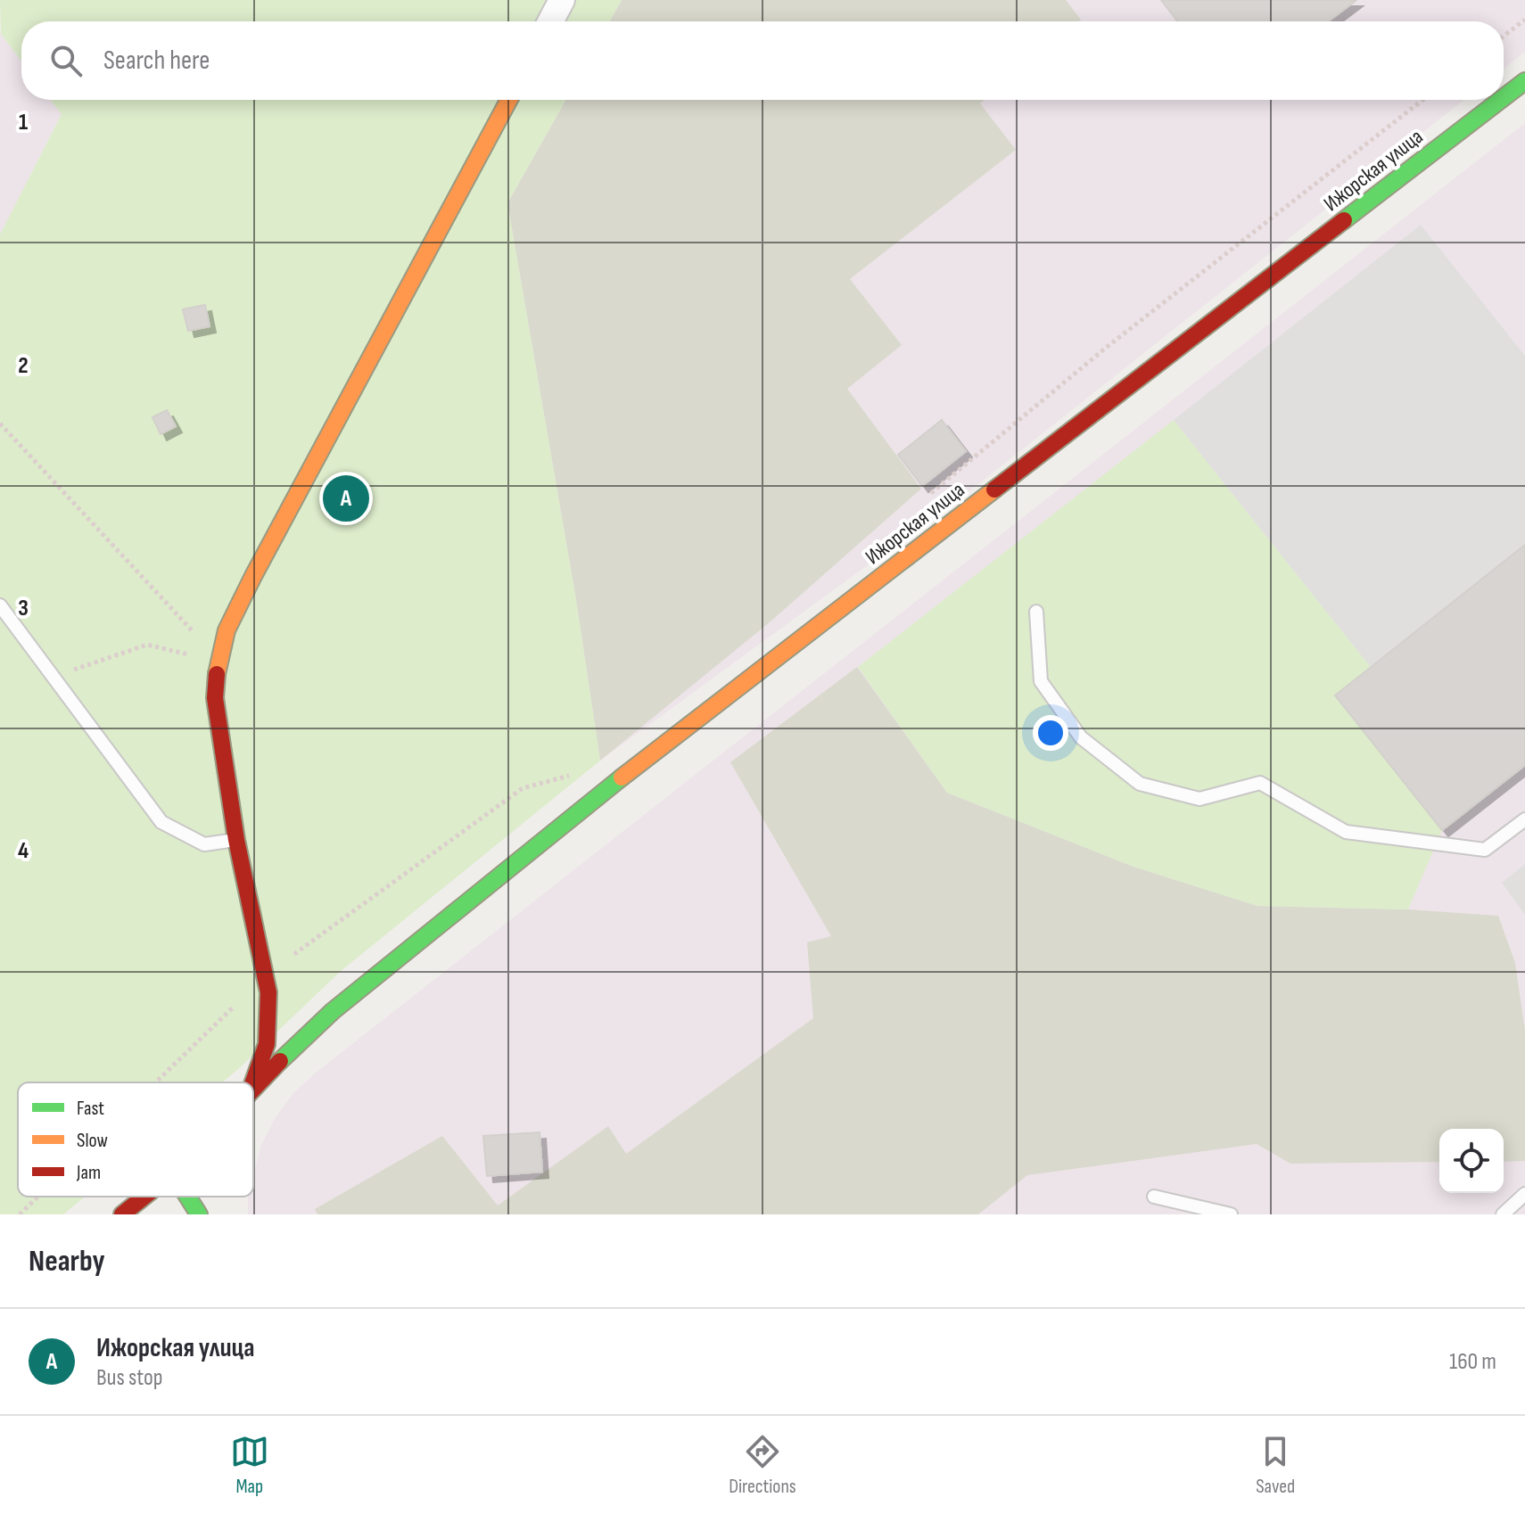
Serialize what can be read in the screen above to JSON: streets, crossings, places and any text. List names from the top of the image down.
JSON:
{
  "streets": {
    "street": ["Ижорская улица"]
  },
  "legend": ["Fast", "Slow", "Jam"],
  "page": {
    "search": "Search here",
    "pins": "A",
    "heading": "Nearby",
    "list": [
      {
        "mark": "A",
        "name": "Ижорская улица",
        "note": "Bus stop",
        "value": "160 m"
      }
    ],
    "nav": ["Map", "Directions", "Saved"]
  },
  "grid": {
    "rows": [
      "1",
      "2",
      "3",
      "4"
    ]
  }
}
